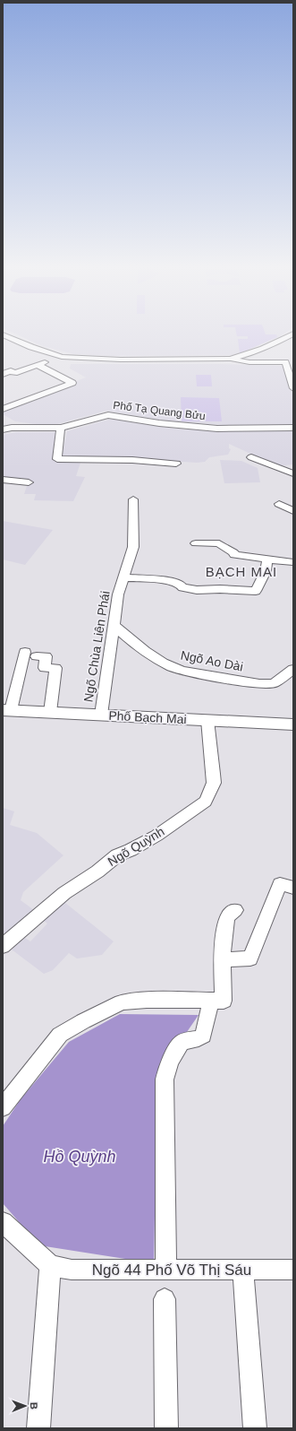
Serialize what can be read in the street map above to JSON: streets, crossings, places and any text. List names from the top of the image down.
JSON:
{
  "streets": {
    "main road": ["Phố Bạch Mai"],
    "street": [
      "Phố Tạ Quang Bửu",
      "Ngõ Chùa Liên Phái",
      "Ngõ Ao Dài",
      "Ngõ Quỳnh",
      "Ngõ 44 Phố Võ Thị Sáu"
    ]
  },
  "crossings": [
    ["Ngõ Chùa Liên Phái", "Ngõ Ao Dài"],
    ["Ngõ Chùa Liên Phái", "Phố Bạch Mai"],
    ["Phố Bạch Mai", "Ngõ Quỳnh"]
  ],
  "districts": ["BẠCH MAI"],
  "water": ["Hồ Quỳnh"],
  "north": "right"
}
